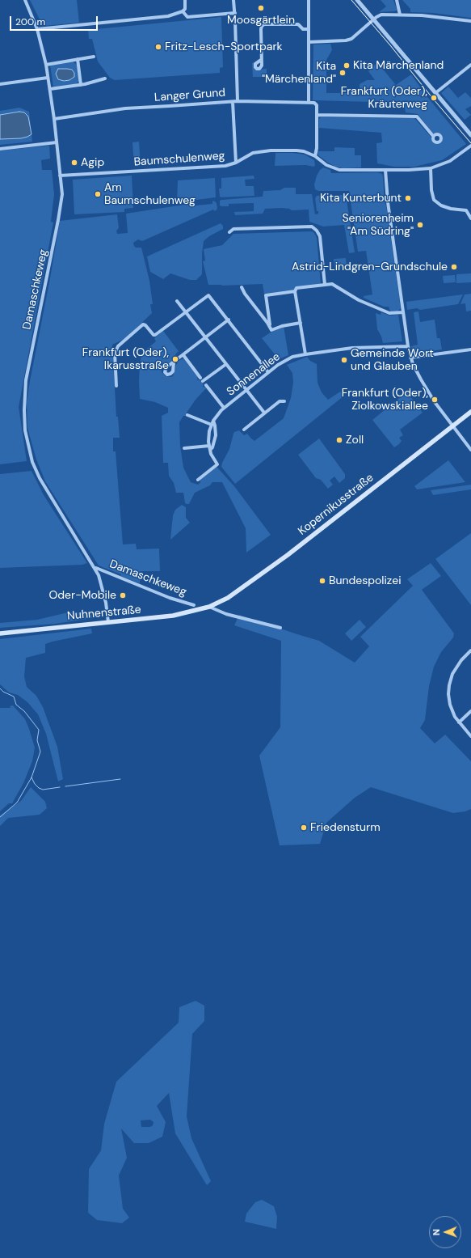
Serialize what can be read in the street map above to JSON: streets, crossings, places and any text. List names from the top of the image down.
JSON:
{
  "streets": {
    "main road": ["Kopernikusstraße", "Nuhnenstraße"],
    "street": [
      "Langer Grund",
      "Baumschulenweg",
      "Damaschkeweg",
      "Sonnenallee"
    ]
  },
  "crossings": [
    ["Langer Grund", "Damaschkeweg"],
    ["Baumschulenweg", "Damaschkeweg"],
    ["Damaschkeweg", "Nuhnenstraße"],
    ["Kopernikusstraße", "Nuhnenstraße"]
  ],
  "places": [
    "Moosgärtlein",
    "Fritz-Lesch-Sportpark",
    "Kita Märchenland",
    "Kita \"Märchenland\"",
    "Frankfurt (Oder), Kräuterweg",
    "Agip",
    "Am Baumschulenweg",
    "Kita Kunterbunt",
    "Seniorenheim \"Am Südring\"",
    "Astrid-Lindgren-Grundschule",
    "Frankfurt (Oder), Ikarusstraße",
    "Gemeinde Wort und Glauben",
    "Frankfurt (Oder), Ziolkowskiallee",
    "Zoll",
    "Bundespolizei",
    "Oder-Mobile",
    "Friedensturm"
  ],
  "scale_bar": "200 m",
  "north": "left"
}
